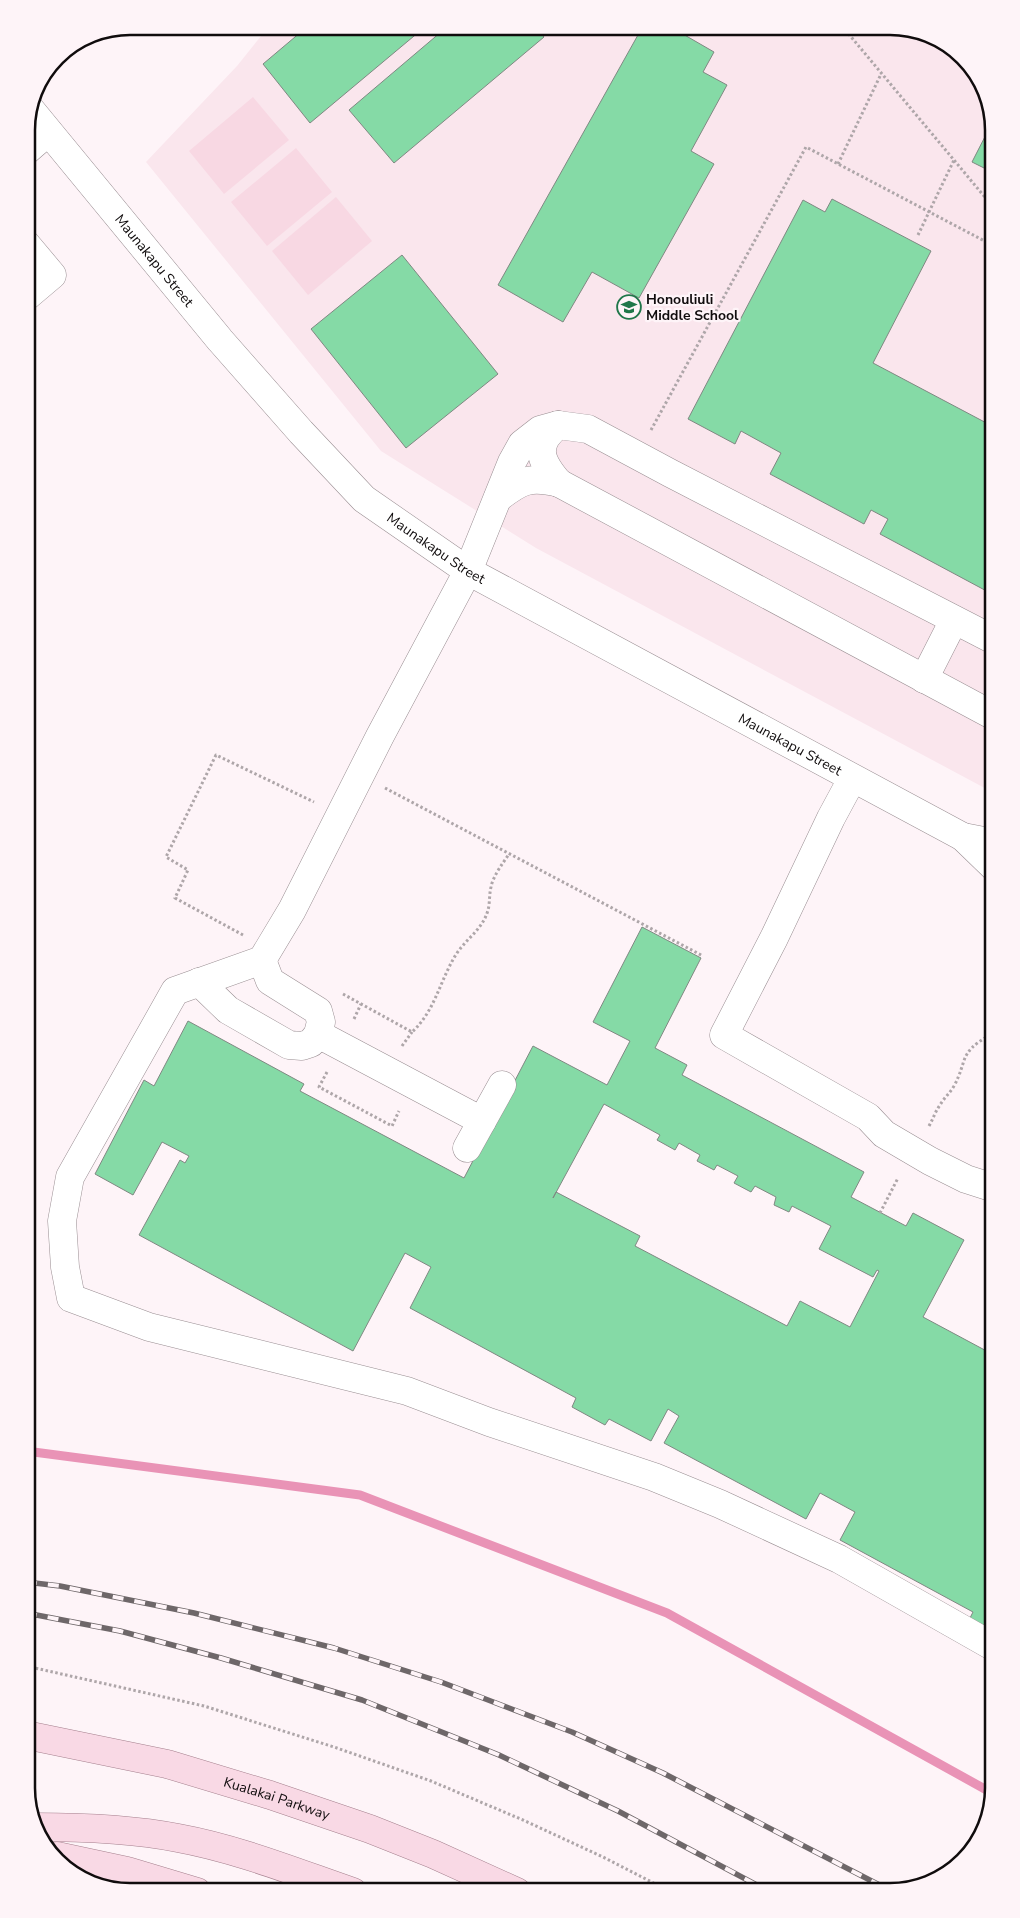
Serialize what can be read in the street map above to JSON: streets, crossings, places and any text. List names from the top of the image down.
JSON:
{
  "streets": {
    "main road": ["Kualakai Parkway"],
    "street": ["Maunakapu Street"]
  },
  "places": {
    "school or university": ["Honouliuli Middle School"]
  }
}
